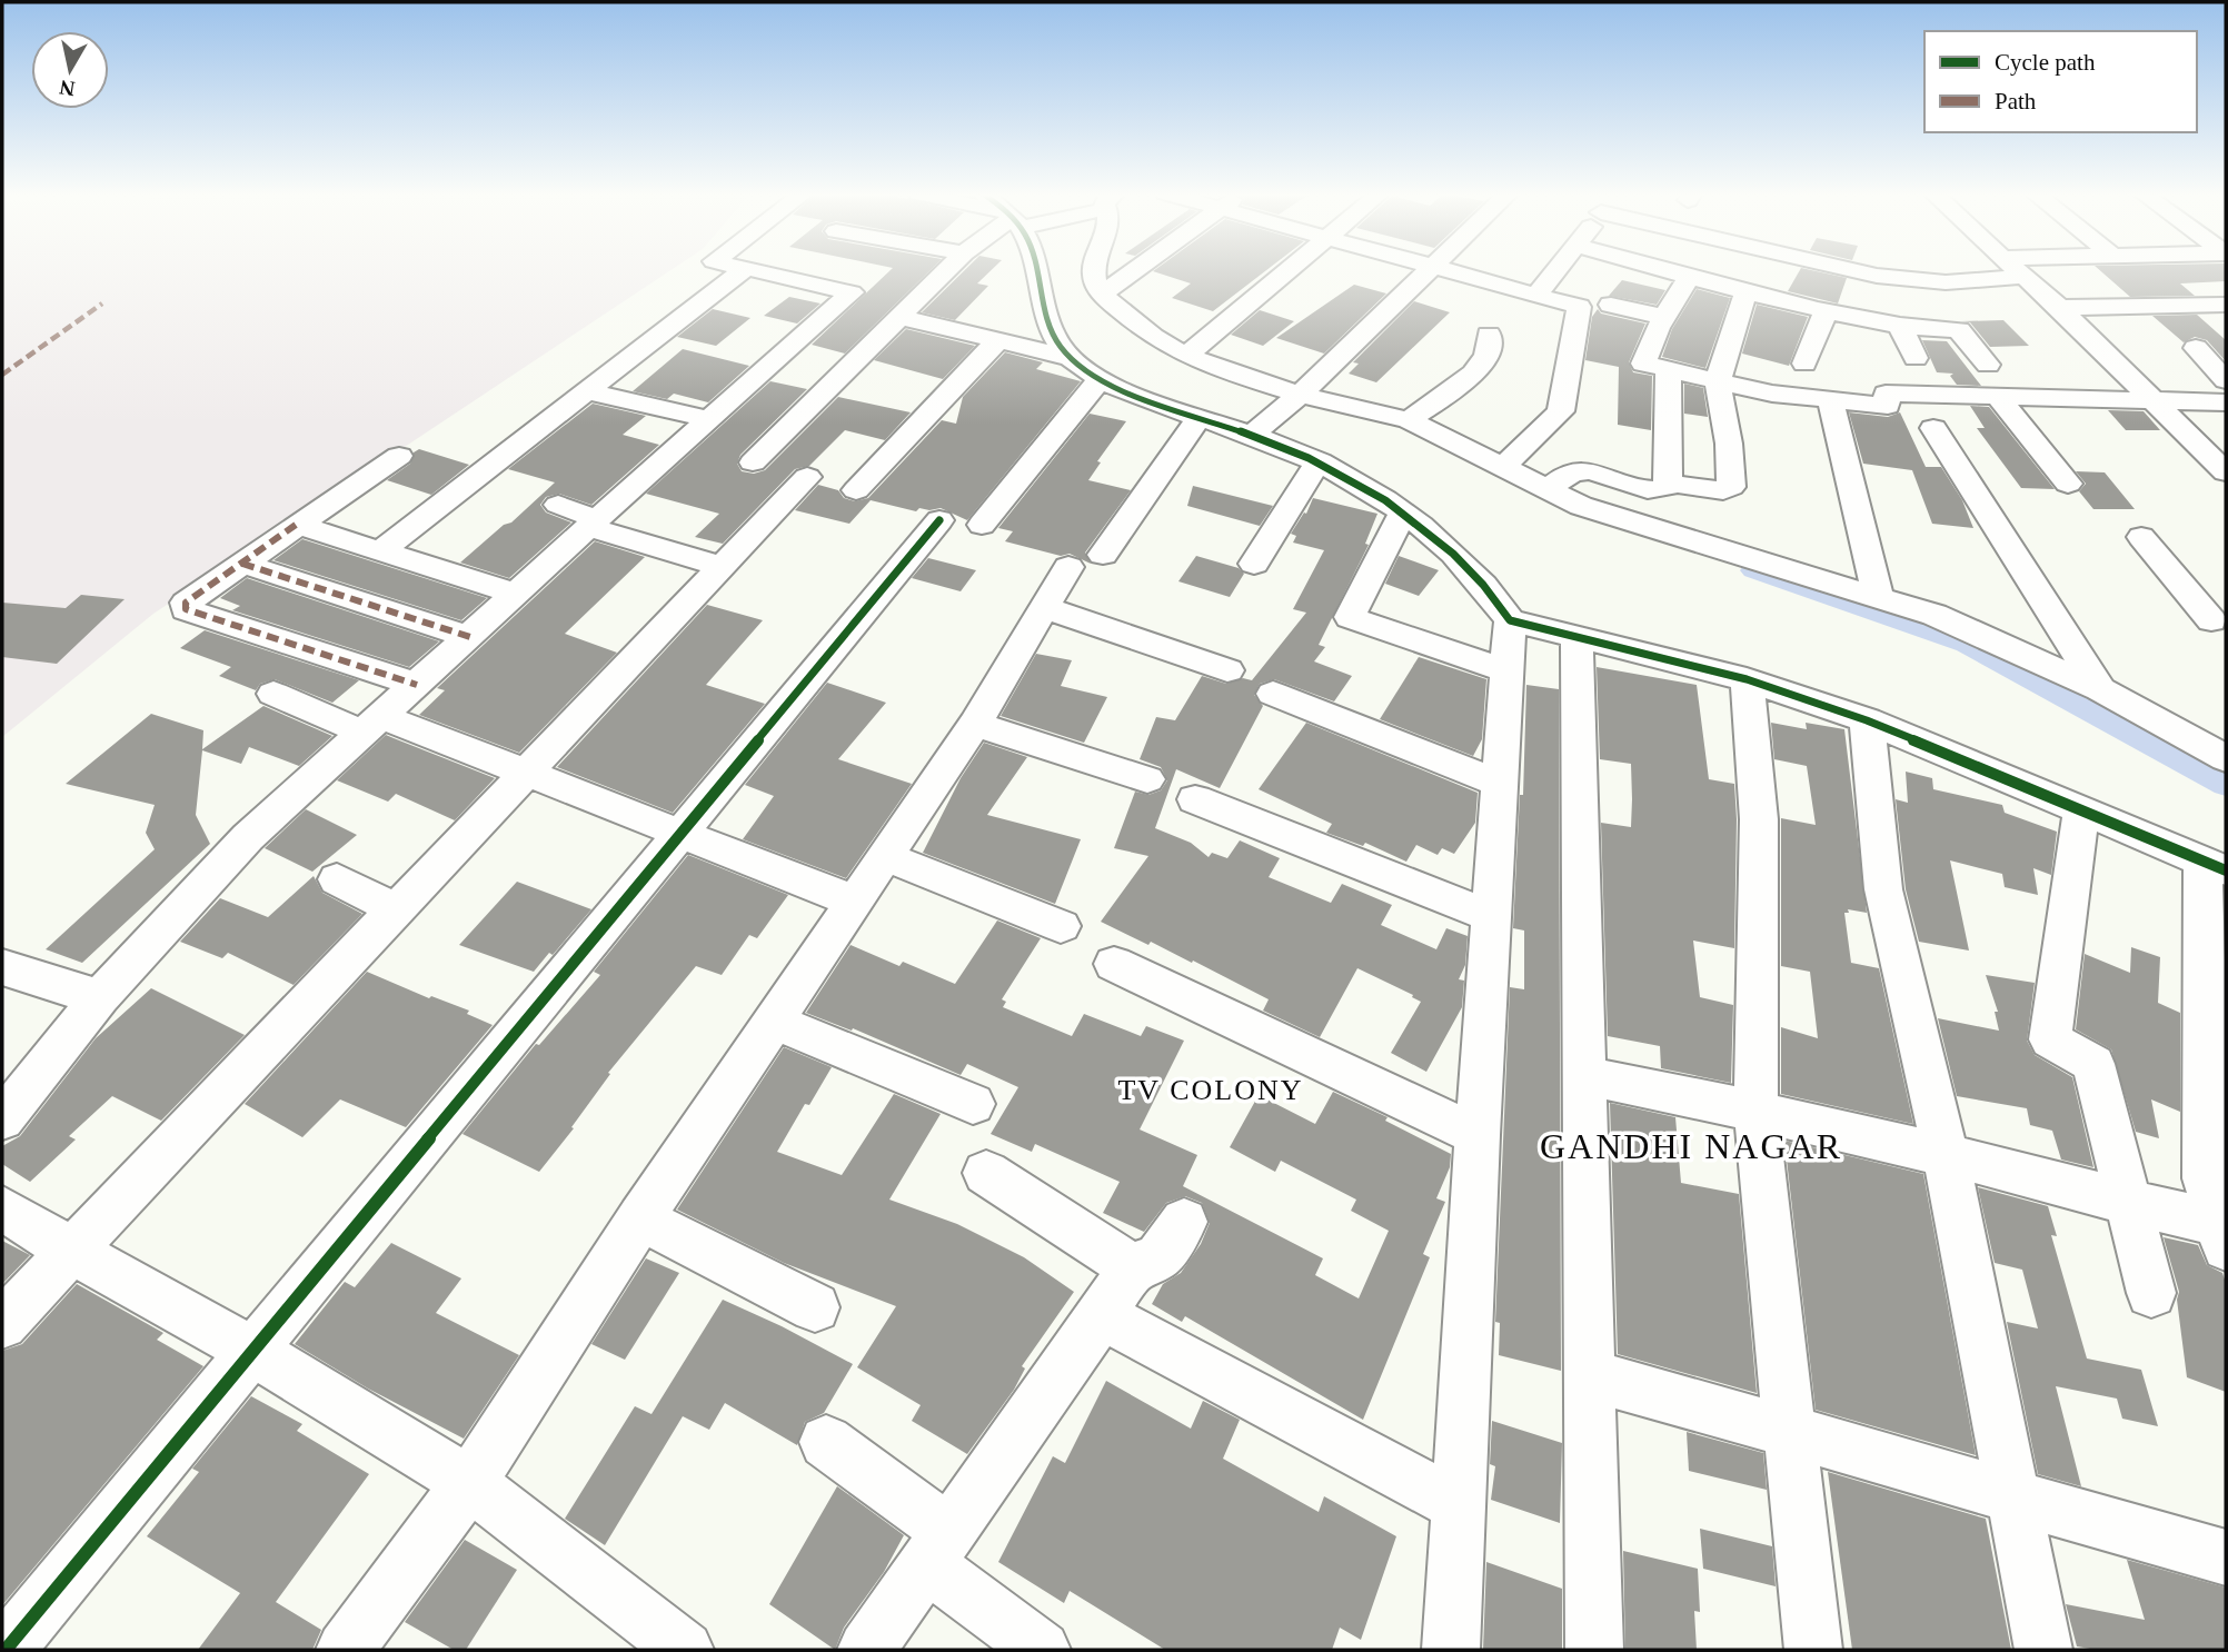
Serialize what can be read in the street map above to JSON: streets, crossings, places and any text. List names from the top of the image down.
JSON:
{
  "districts": ["TV COLONY", "GANDHI NAGAR"],
  "legend": ["Cycle path", "Path"],
  "north": "bottom"
}
